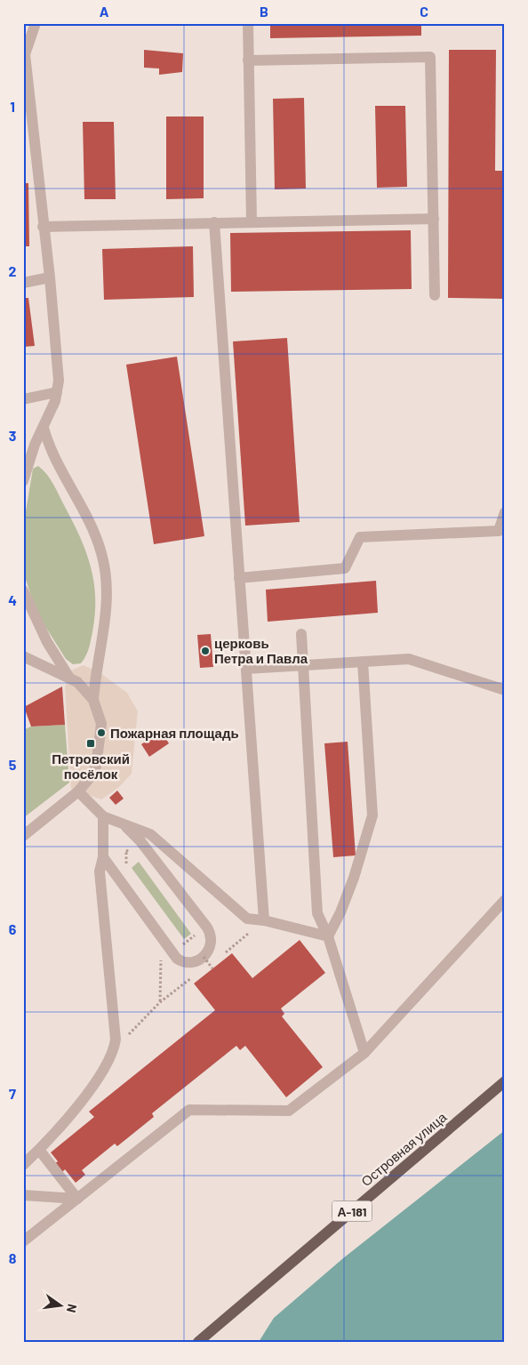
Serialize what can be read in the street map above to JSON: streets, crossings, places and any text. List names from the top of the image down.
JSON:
{
  "streets": {
    "main road": ["Островная улица", "А-181"]
  },
  "places": {
    "other": ["церковь Петра и Павла", "Пожарная площадь"],
    "transit": ["Петровский посёлок"]
  },
  "north": "right",
  "grid": {
    "columns": ["A", "B", "C"],
    "rows": [
      "1",
      "2",
      "3",
      "4",
      "5",
      "6",
      "7",
      "8"
    ]
  }
}
